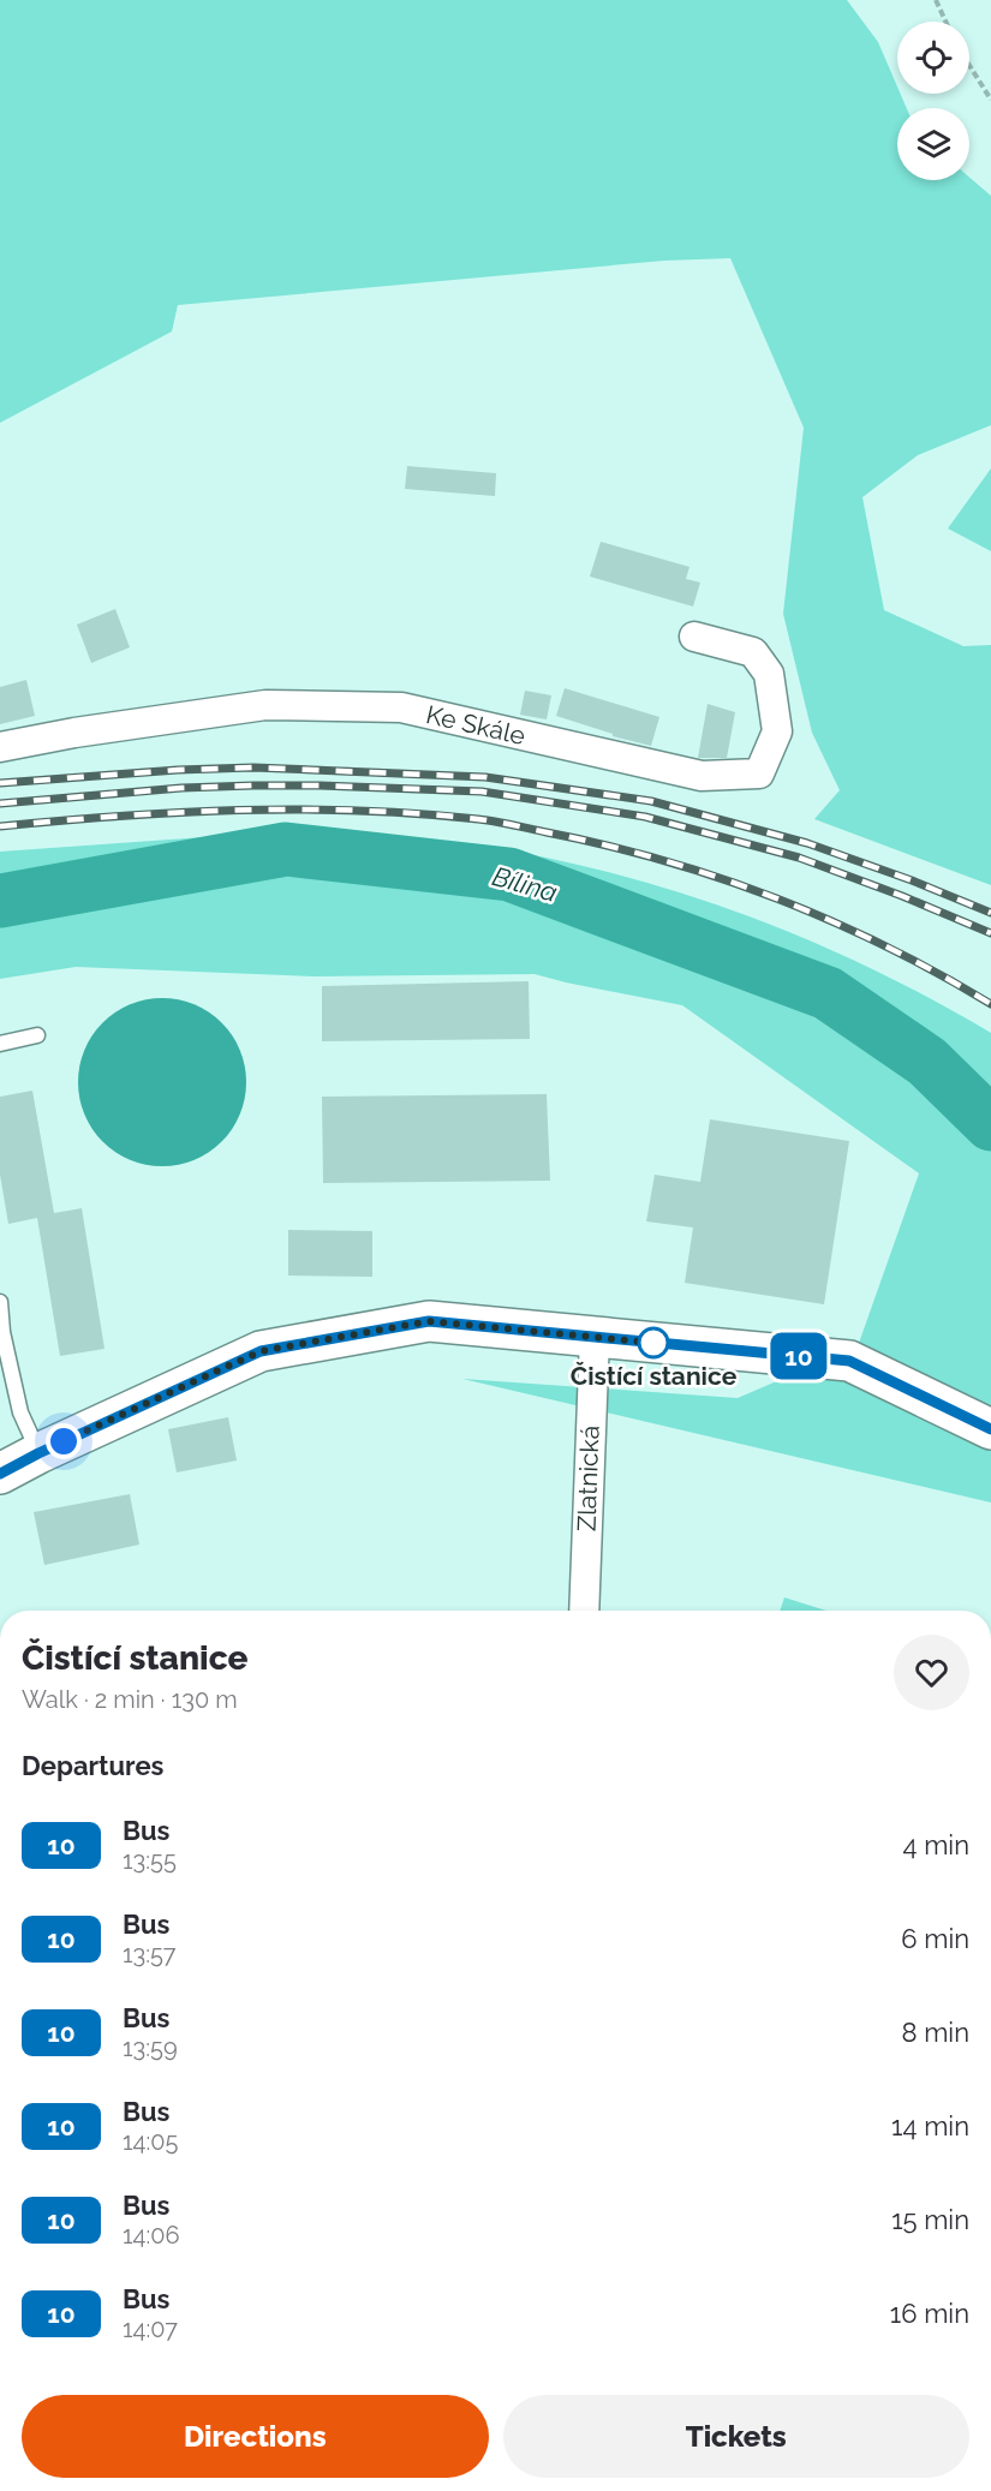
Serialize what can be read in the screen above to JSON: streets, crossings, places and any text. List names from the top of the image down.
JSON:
{
  "streets": {
    "street": ["Ke Skále", "Zlatnická"]
  },
  "water": ["Bílina"],
  "places": ["Čistící stanice"],
  "lines": ["bus line 10"],
  "page": {
    "on_map": "10",
    "heading": [
      ["Čistící stanice", "Walk · 2 min · 130 m"],
      "Departures"
    ],
    "list": [
      {
        "mark": "10",
        "name": "Bus",
        "note": "13:55",
        "value": "4 min"
      },
      {
        "mark": "10",
        "name": "Bus",
        "note": "13:57",
        "value": "6 min"
      },
      {
        "mark": "10",
        "name": "Bus",
        "note": "13:59",
        "value": "8 min"
      },
      {
        "mark": "10",
        "name": "Bus",
        "note": "14:05",
        "value": "14 min"
      },
      {
        "mark": "10",
        "name": "Bus",
        "note": "14:06",
        "value": "15 min"
      },
      {
        "mark": "10",
        "name": "Bus",
        "note": "14:07",
        "value": "16 min"
      }
    ],
    "buttons": ["Directions", "Tickets"]
  }
}
